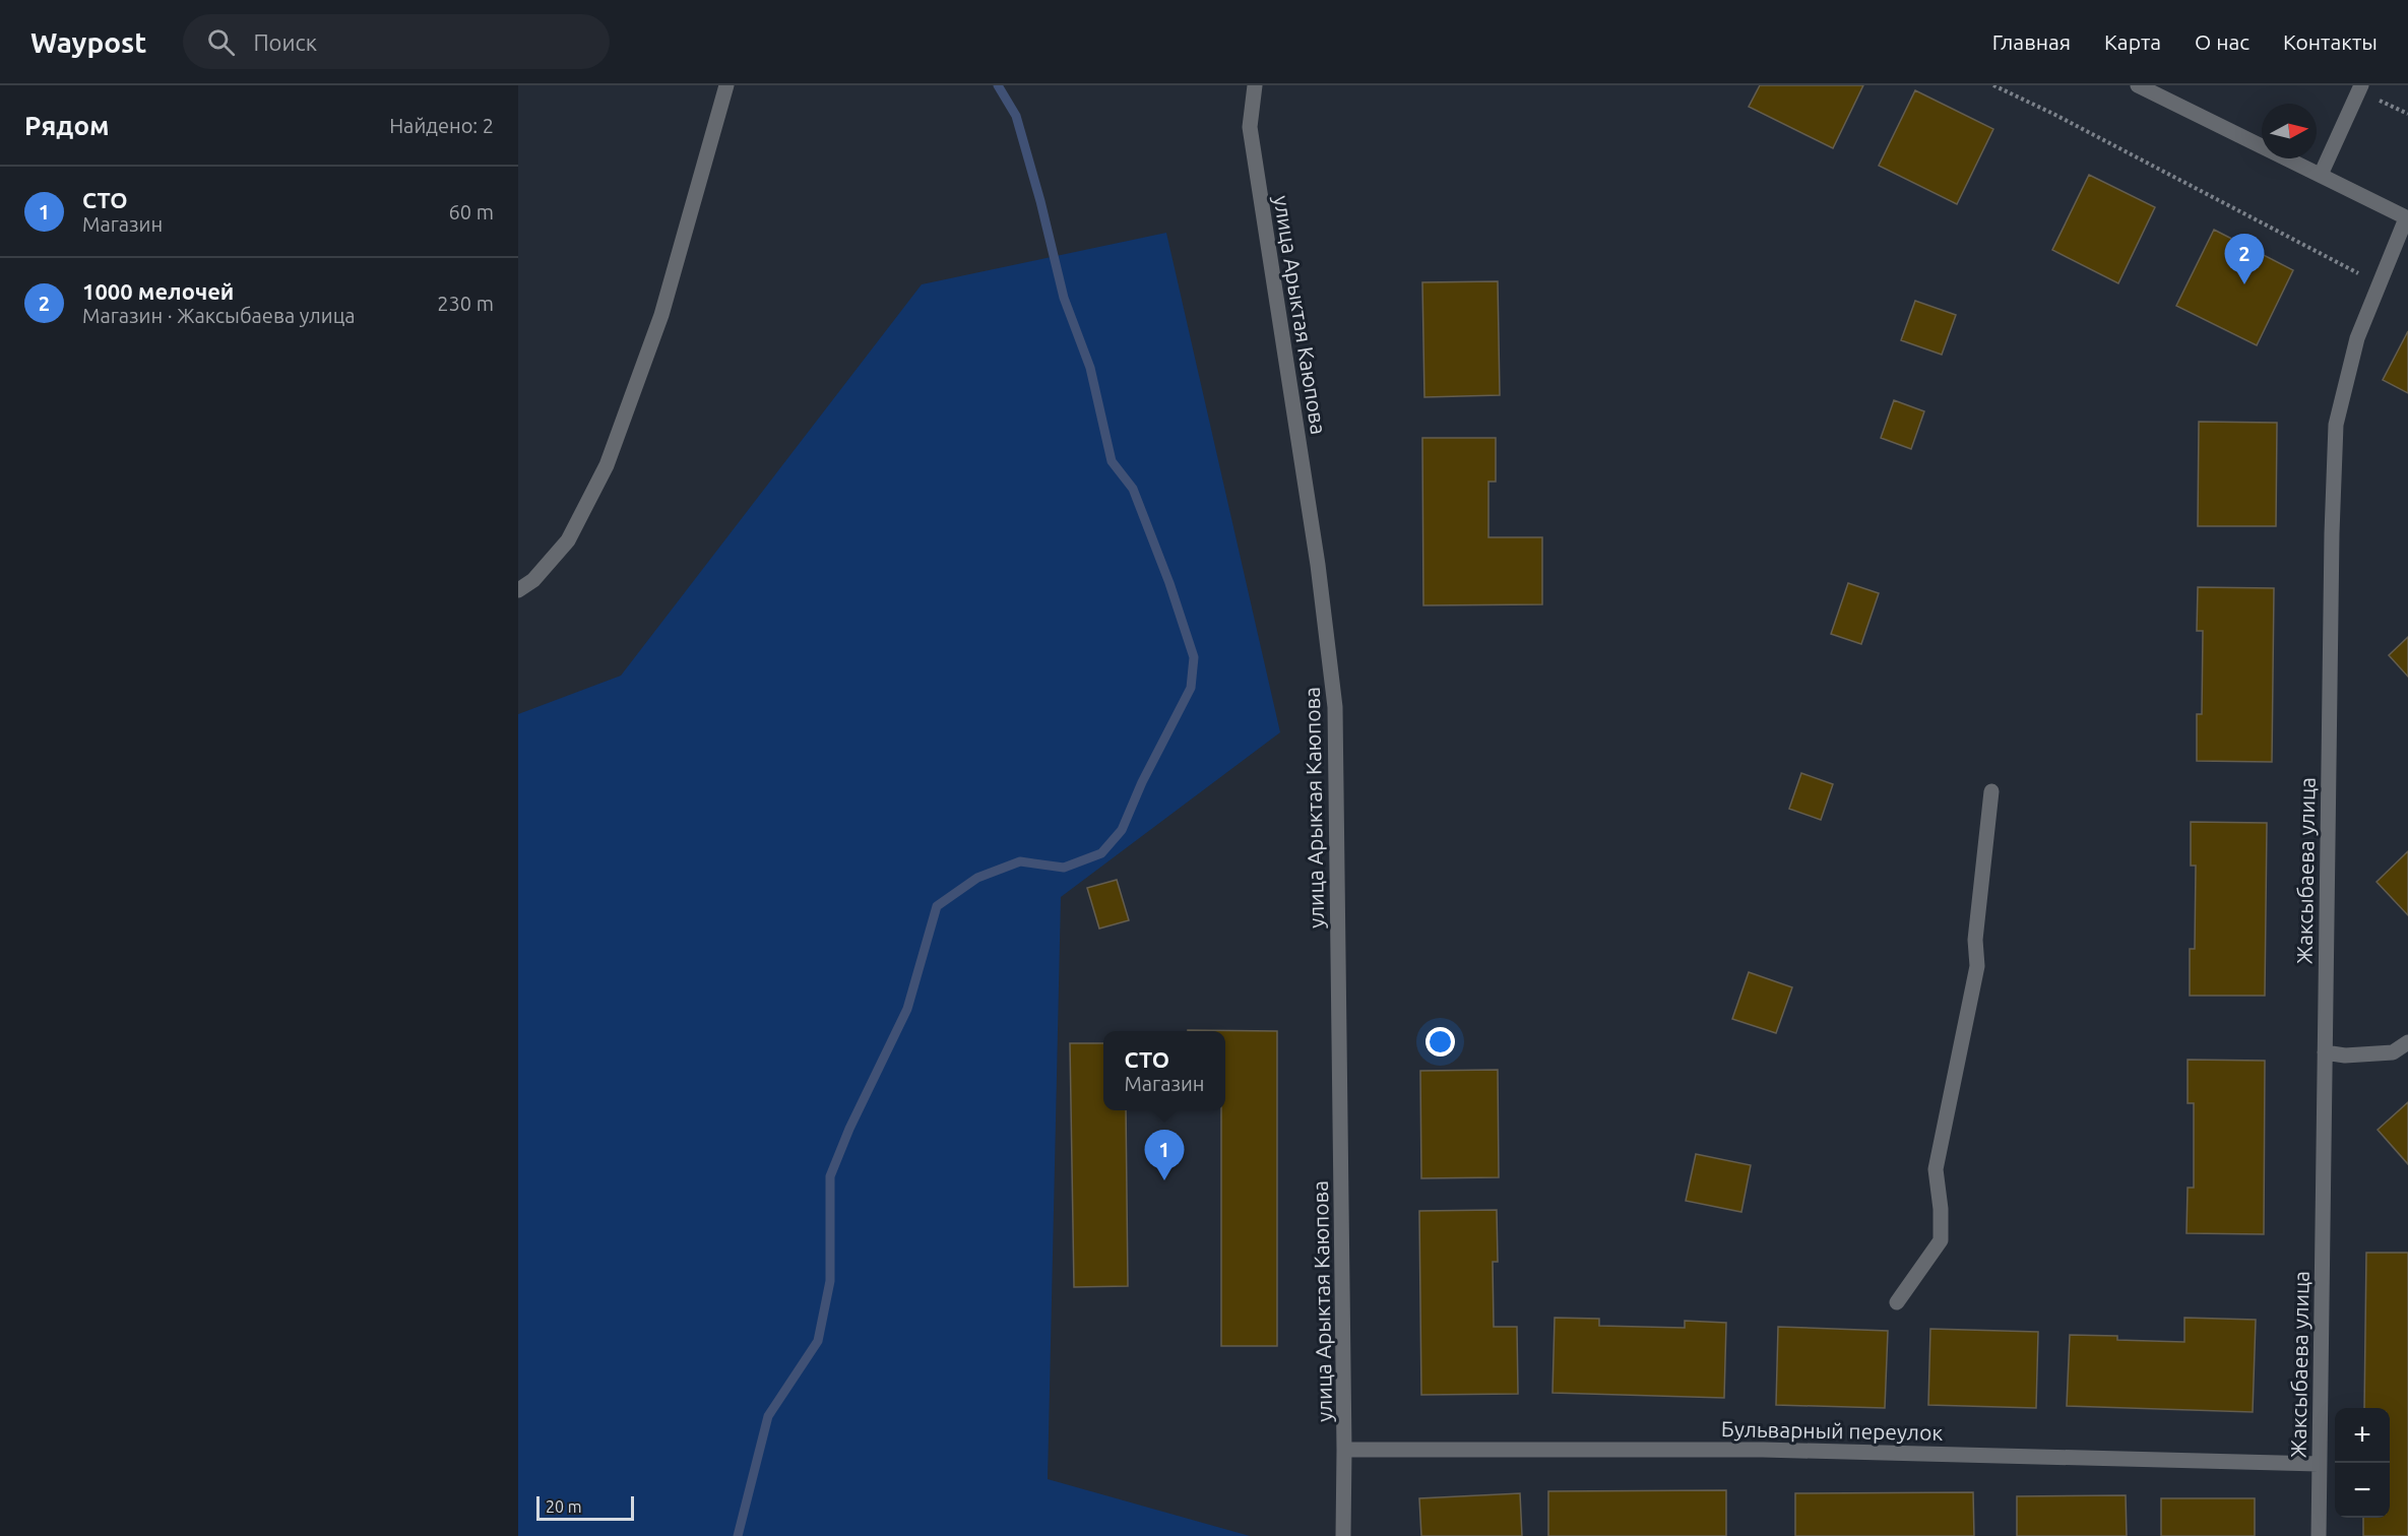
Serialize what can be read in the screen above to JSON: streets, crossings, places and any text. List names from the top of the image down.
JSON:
{
  "streets": {
    "street": ["улица Арыктая Каюпова", "Жаксыбаева улица", "Бульварный переулок"]
  },
  "crossings": [
    ["улица Арыктая Каюпова", "Бульварный переулок"],
    ["Жаксыбаева улица", "Бульварный переулок"]
  ],
  "scale_bar": "20 m",
  "north": "right",
  "page": {
    "header": "Waypost",
    "search": "Поиск",
    "nav": [
      "Главная",
      "Карта",
      "О нас",
      "Контакты"
    ],
    "heading": ["Рядом", "Найдено: 2"],
    "list": [
      {
        "mark": "1",
        "name": "СТО",
        "note": "Магазин",
        "value": "60 m"
      },
      {
        "mark": "2",
        "name": "1000 мелочей",
        "note": "Магазин · Жаксыбаева улица",
        "value": "230 m"
      }
    ],
    "pins": ["2", "1"],
    "popup": ["СТО", "Магазин"],
    "map_buttons": ["+", "−"],
    "scale": "20 m"
  }
}
